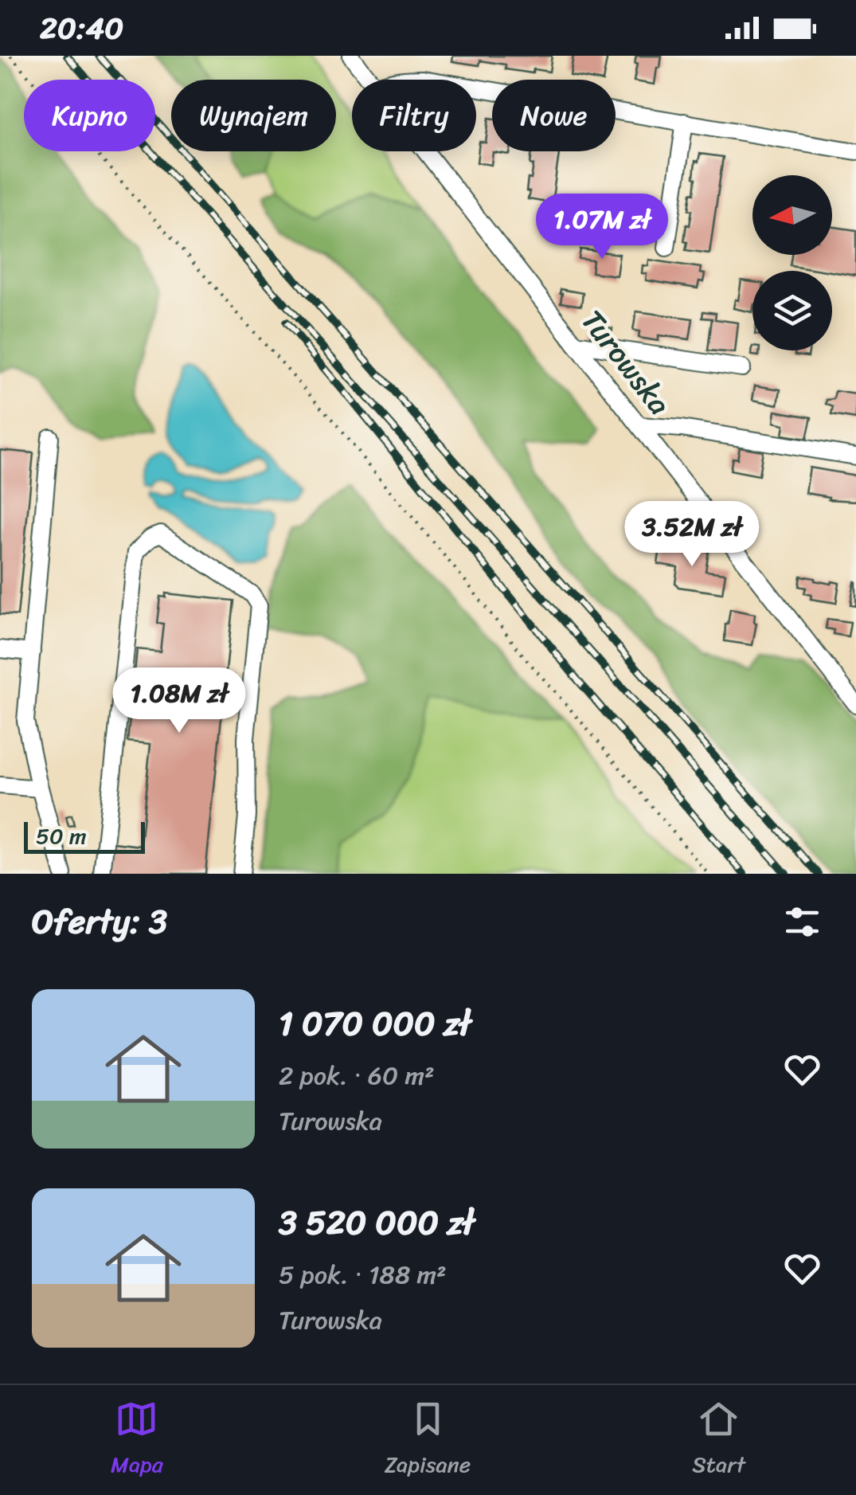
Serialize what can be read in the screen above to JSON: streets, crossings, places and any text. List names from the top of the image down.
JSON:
{
  "streets": {
    "street": ["Turowska"]
  },
  "scale_bar": "50 m",
  "north": "left",
  "page": {
    "status": "20:40",
    "chip": [
      "Kupno",
      "Wynajem",
      "Filtry",
      "Nowe"
    ],
    "price": ["1.07M zł", "3.52M zł", "1.08M zł"],
    "scale": "50 m",
    "heading": "Oferty: 3",
    "list": [
      {
        "name": "1 070 000 zł",
        "note": "2 pok. · 60 m² · Turowska"
      },
      {
        "name": "3 520 000 zł",
        "note": "5 pok. · 188 m² · Turowska"
      }
    ],
    "tabs": ["Mapa", "Zapisane", "Start"]
  }
}
